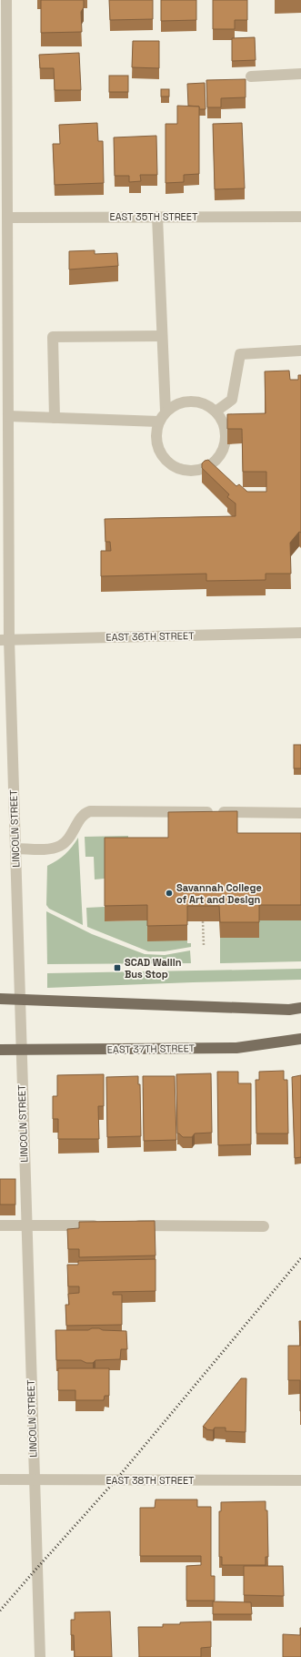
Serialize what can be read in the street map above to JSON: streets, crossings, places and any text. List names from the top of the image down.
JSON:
{
  "streets": {
    "main road": ["EAST 37TH STREET"],
    "street": [
      "EAST 35TH STREET",
      "EAST 36TH STREET",
      "LINCOLN STREET",
      "EAST 38TH STREET"
    ]
  },
  "crossings": [
    ["EAST 35TH STREET", "LINCOLN STREET"],
    ["EAST 36TH STREET", "LINCOLN STREET"],
    ["LINCOLN STREET", "EAST 37TH STREET"],
    ["LINCOLN STREET", "EAST 38TH STREET"]
  ],
  "places": {
    "other": ["Savannah College of Art and Design"],
    "transit": ["SCAD Wallin Bus Stop"]
  }
}
